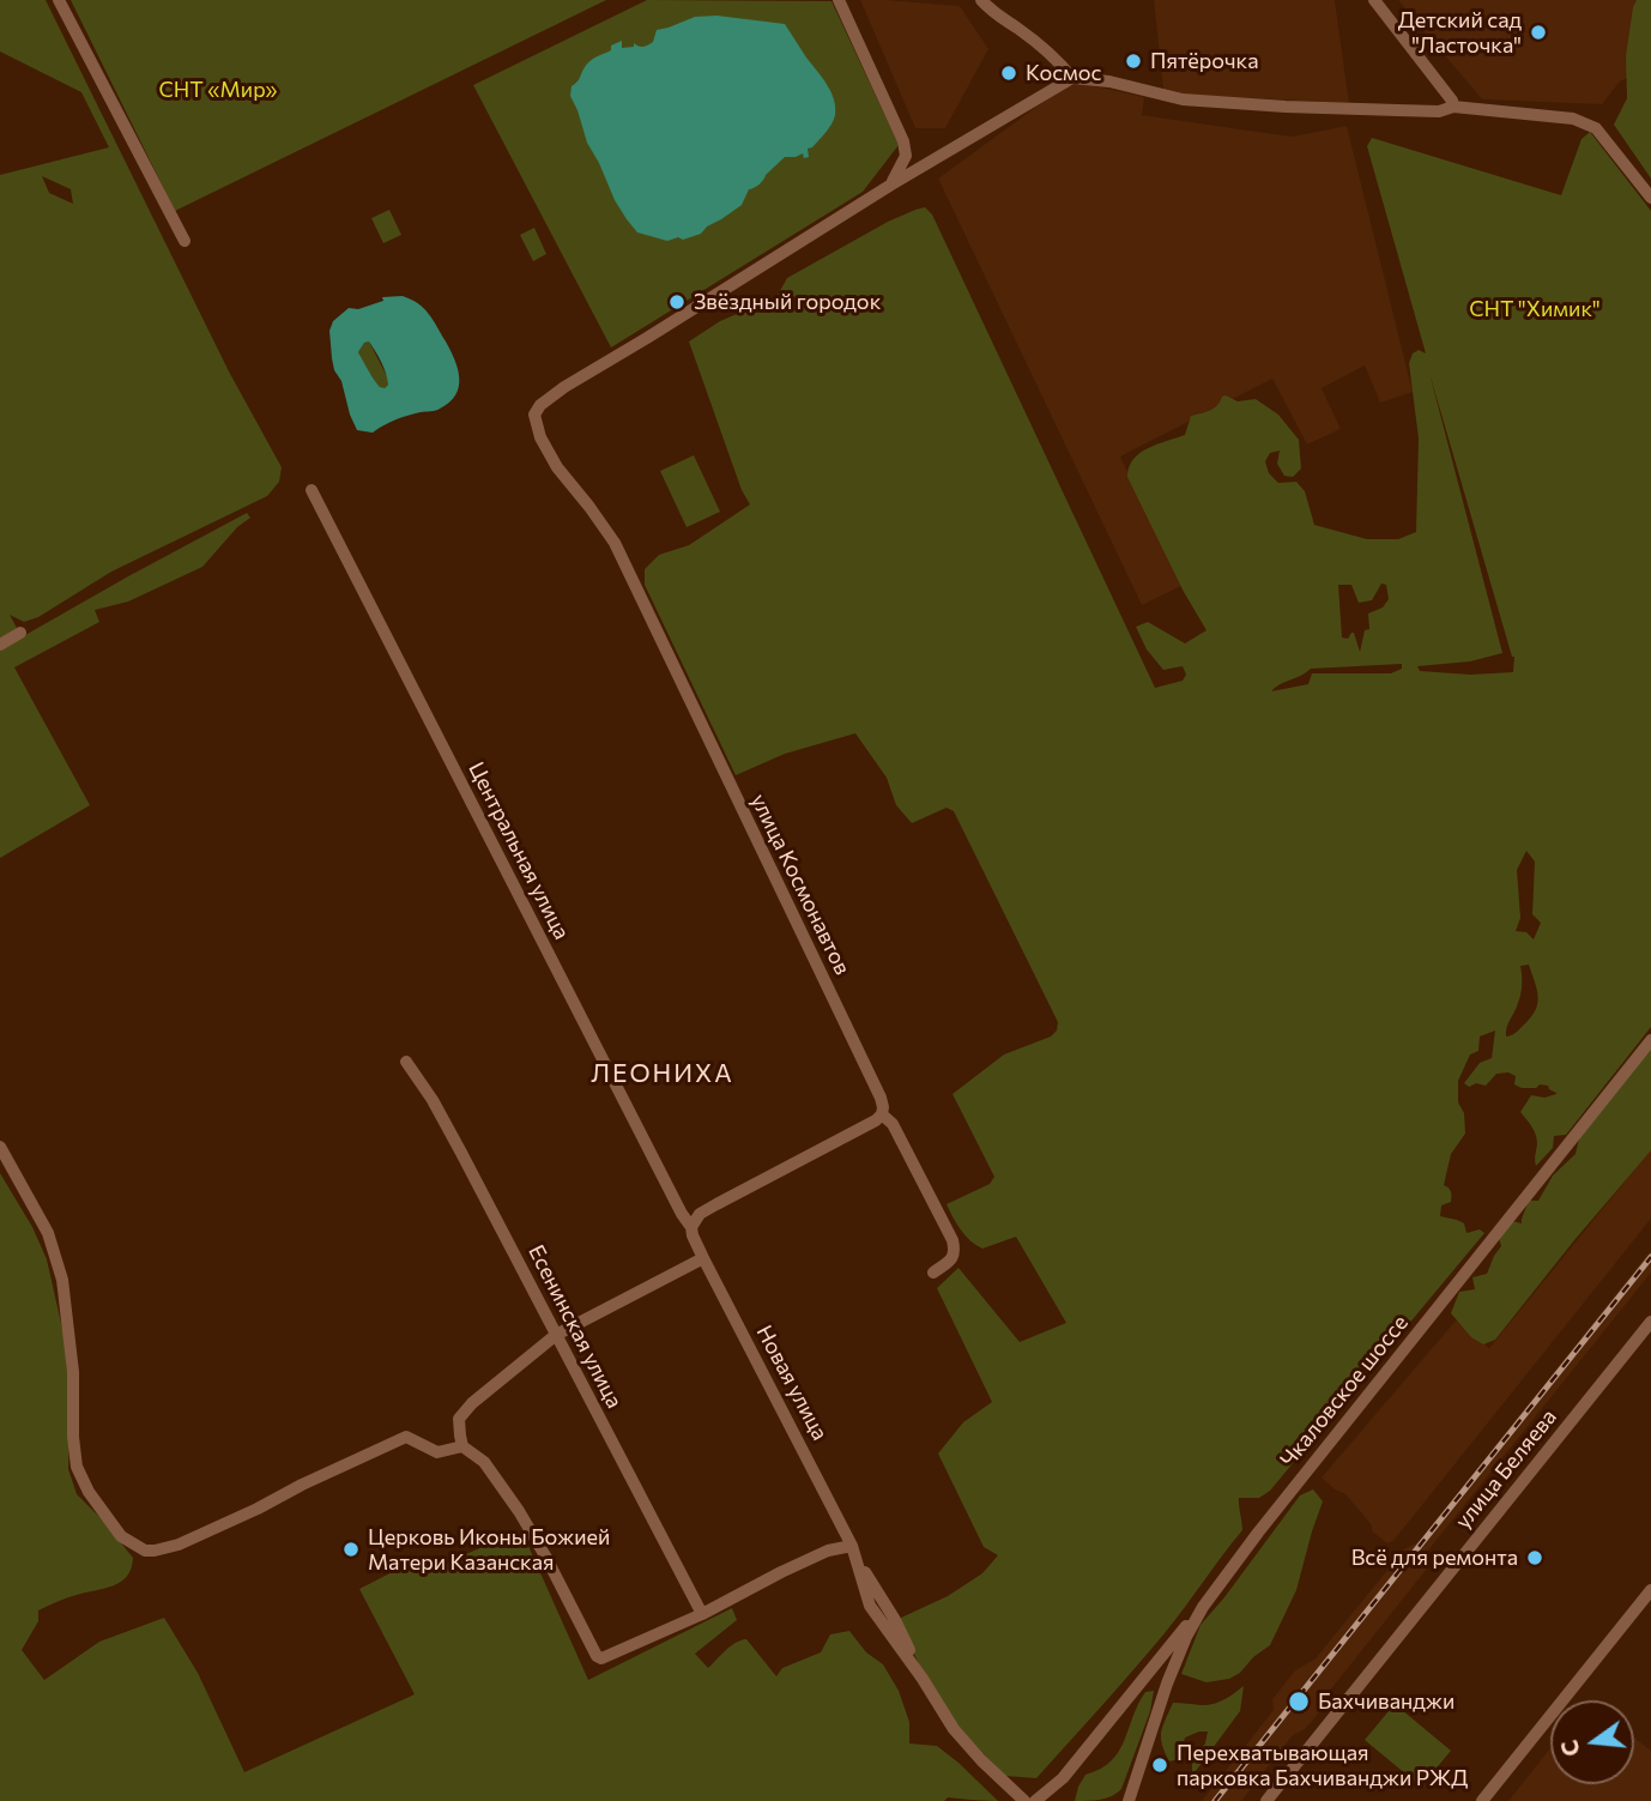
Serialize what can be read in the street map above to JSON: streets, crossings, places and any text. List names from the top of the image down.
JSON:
{
  "streets": {
    "street": [
      "Центральная улица",
      "улица Космонавтов",
      "Есенинская улица",
      "Новая улица",
      "Чкаловское шоссе",
      "улица Беляева"
    ]
  },
  "crossings": [
    ["Центральная улица", "Новая улица"]
  ],
  "districts": ["ЛЕОНИХА"],
  "parks": ["СНТ «Мир»", "СНТ \"Химик\""],
  "places": [
    "Детский сад \"Ласточка\"",
    "Пятёрочка",
    "Космос",
    "Звёздный городок",
    "Церковь Иконы Божией Матери Казанская",
    "Всё для ремонта",
    "Бахчиванджи",
    "Перехватывающая парковка Бахчиванджи РЖД"
  ],
  "north": "left"
}
